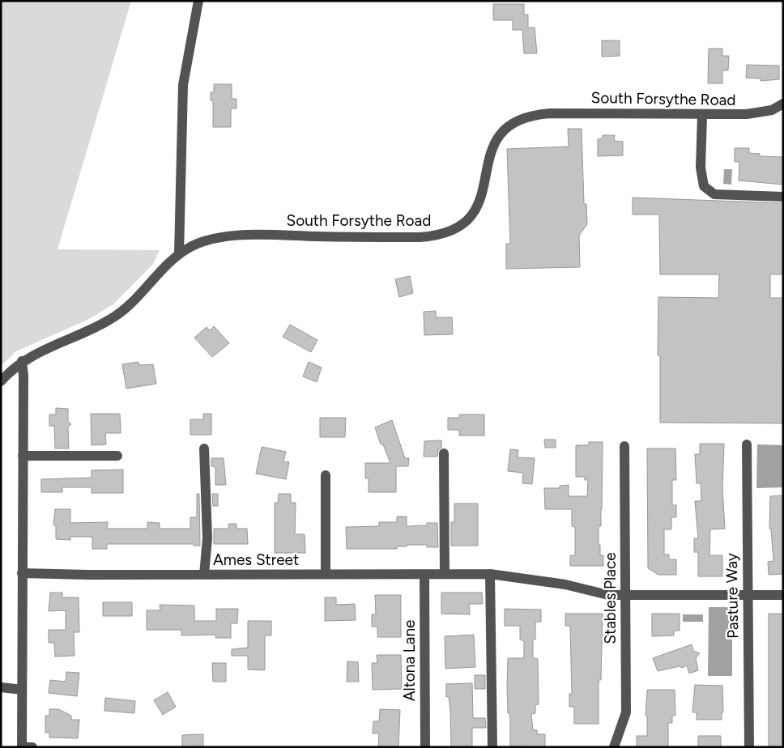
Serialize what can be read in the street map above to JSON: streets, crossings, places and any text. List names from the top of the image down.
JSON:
{
  "streets": {
    "street": [
      "South Forsythe Road",
      "Ames Street",
      "Pasture Way",
      "Stables Place",
      "Altona Lane"
    ]
  },
  "crossings": [
    ["Ames Street", "Pasture Way"],
    ["Ames Street", "Stables Place"],
    ["Ames Street", "Altona Lane"]
  ]
}
